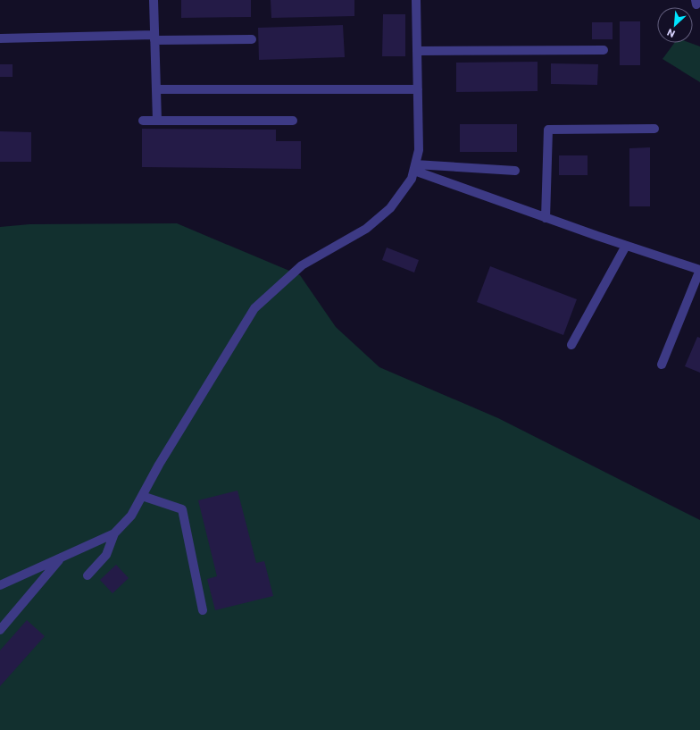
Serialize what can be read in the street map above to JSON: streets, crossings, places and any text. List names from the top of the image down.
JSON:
{
  "north": "bottom left"
}
